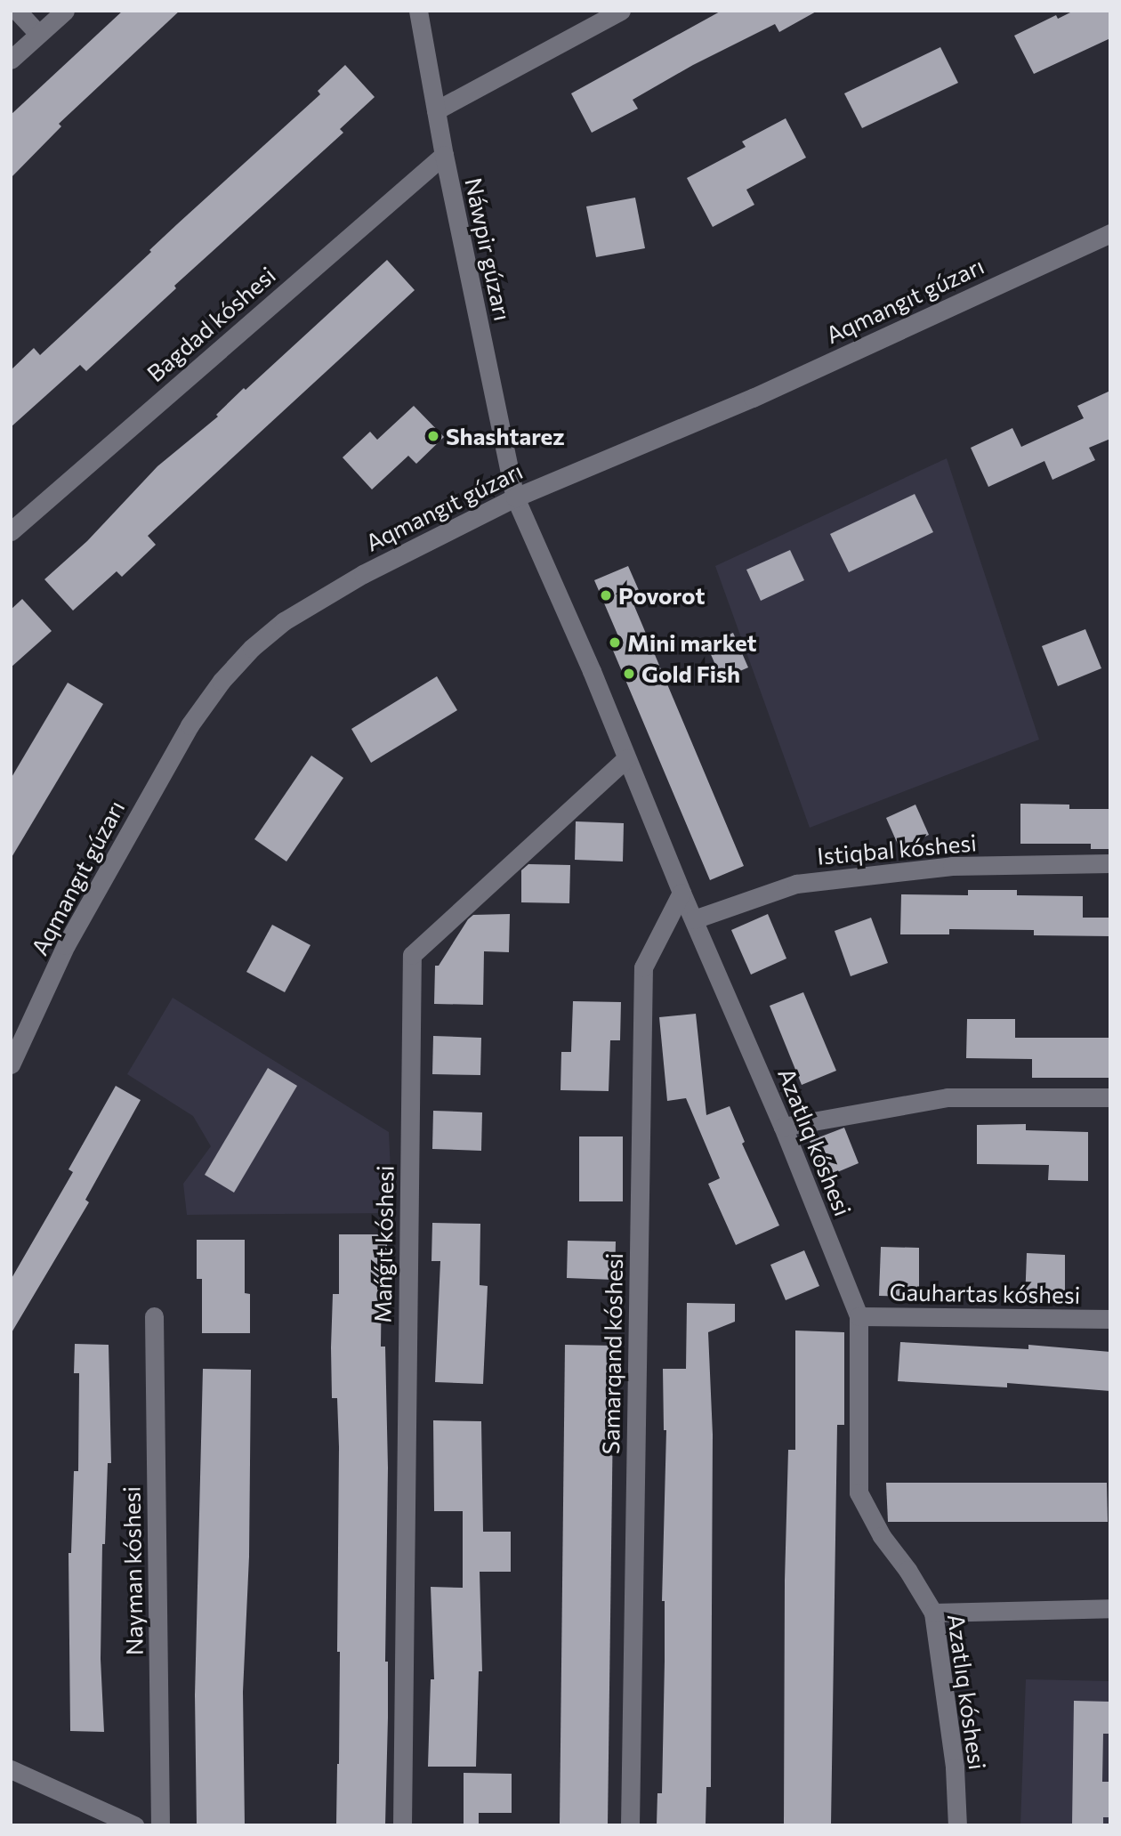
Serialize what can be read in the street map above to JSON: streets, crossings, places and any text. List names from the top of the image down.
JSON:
{
  "streets": {
    "street": [
      "Náwpir gúzarı",
      "Aqmangıt gúzarı",
      "Bagdad kóshesi",
      "Istiqbal kóshesi",
      "Azatlıq kóshesi",
      "Mańǵıt kóshesi",
      "Gauhartas kóshesi",
      "Samarqand kóshesi",
      "Nayman kóshesi"
    ]
  },
  "crossings": [
    ["Náwpir gúzarı", "Aqmangıt gúzarı"],
    ["Náwpir gúzarı", "Bagdad kóshesi"],
    ["Náwpir gúzarı", "Azatlıq kóshesi"],
    ["Aqmangıt gúzarı", "Azatlıq kóshesi"],
    ["Istiqbal kóshesi", "Azatlıq kóshesi"],
    ["Azatlıq kóshesi", "Mańǵıt kóshesi"],
    ["Azatlıq kóshesi", "Gauhartas kóshesi"],
    ["Azatlıq kóshesi", "Samarqand kóshesi"]
  ],
  "places": [
    "Shashtarez",
    "Povorot",
    "Mini market",
    "Gold Fish"
  ]
}
